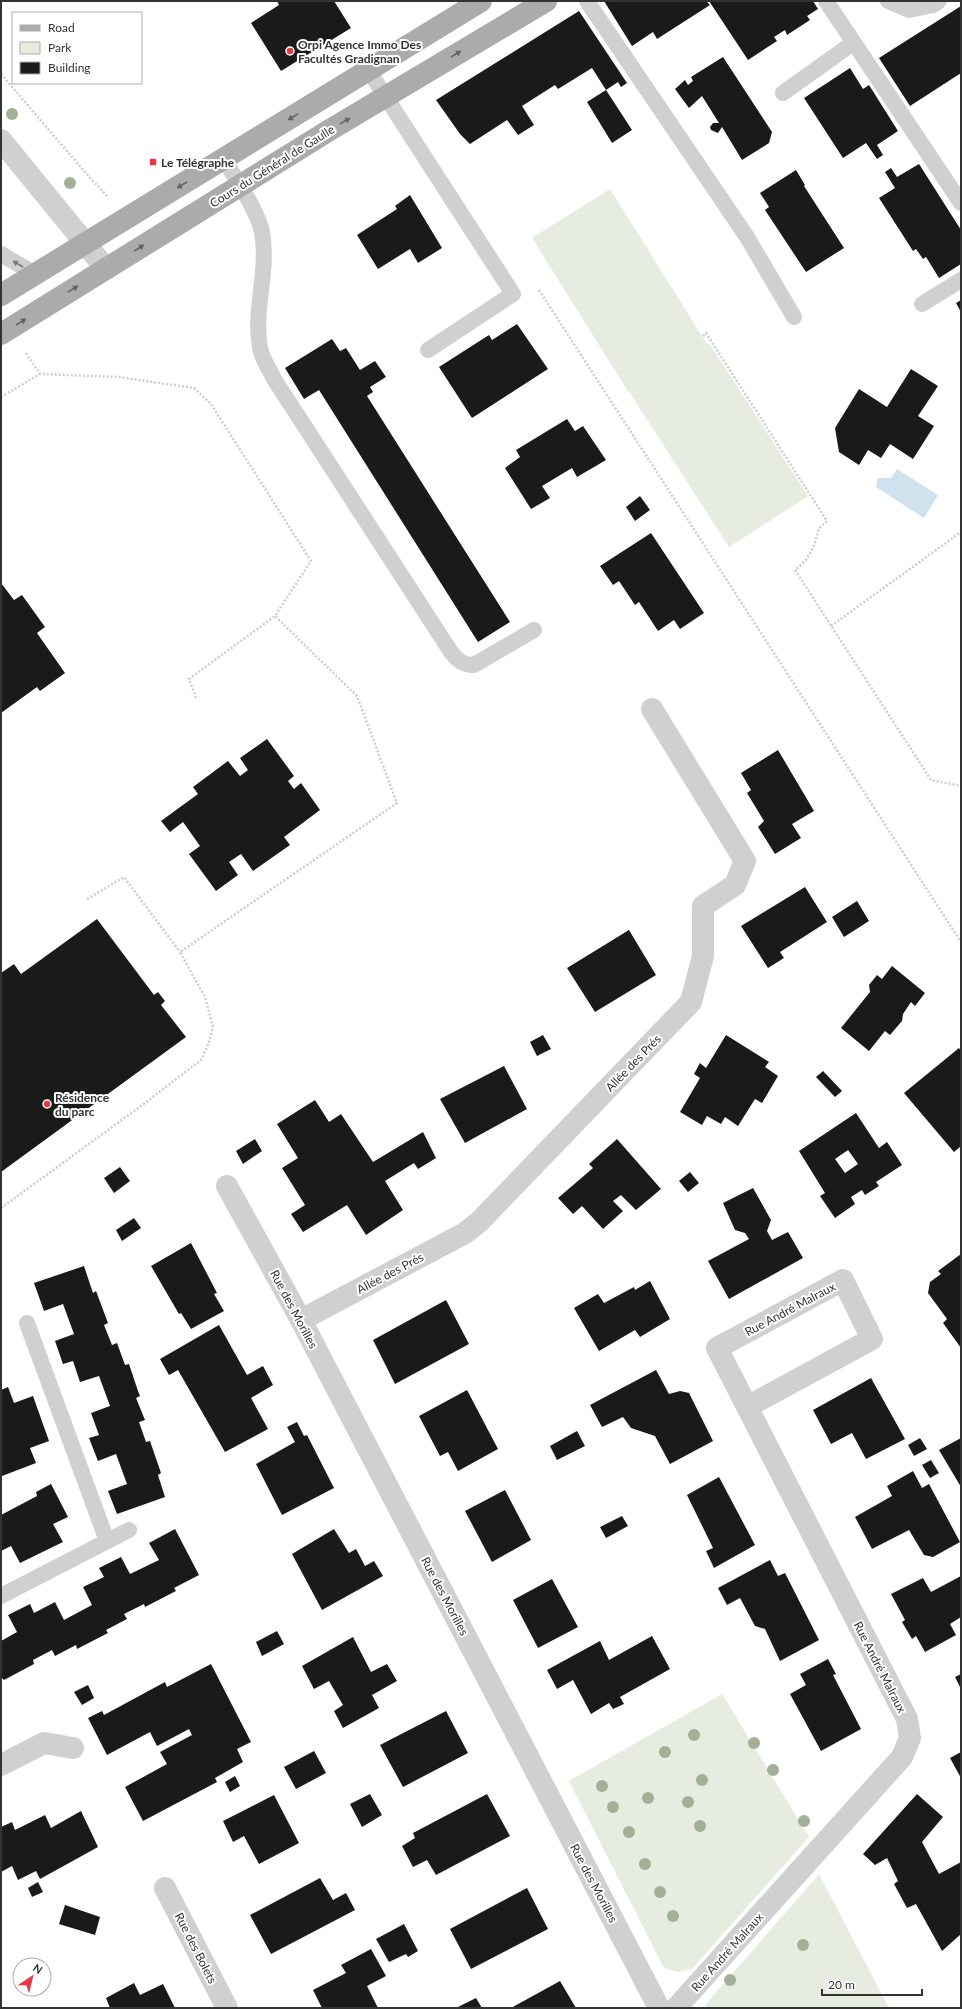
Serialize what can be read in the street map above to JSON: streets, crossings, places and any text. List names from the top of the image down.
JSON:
{
  "streets": {
    "main road": ["Cours du Général de Gaulle"],
    "street": [
      "Allée des Prés",
      "Rue des Morilles",
      "Rue André Malraux",
      "Rue des Bolets"
    ]
  },
  "crossings": [
    ["Allée des Prés", "Rue des Morilles"]
  ],
  "places": {
    "other": ["Orpi Agence Immo Des Facultés Gradignan", "Résidence du parc"],
    "transit": ["Le Télégraphe"]
  },
  "legend": ["Road", "Park", "Building"],
  "scale_bar": "20 m",
  "north": "top right"
}
